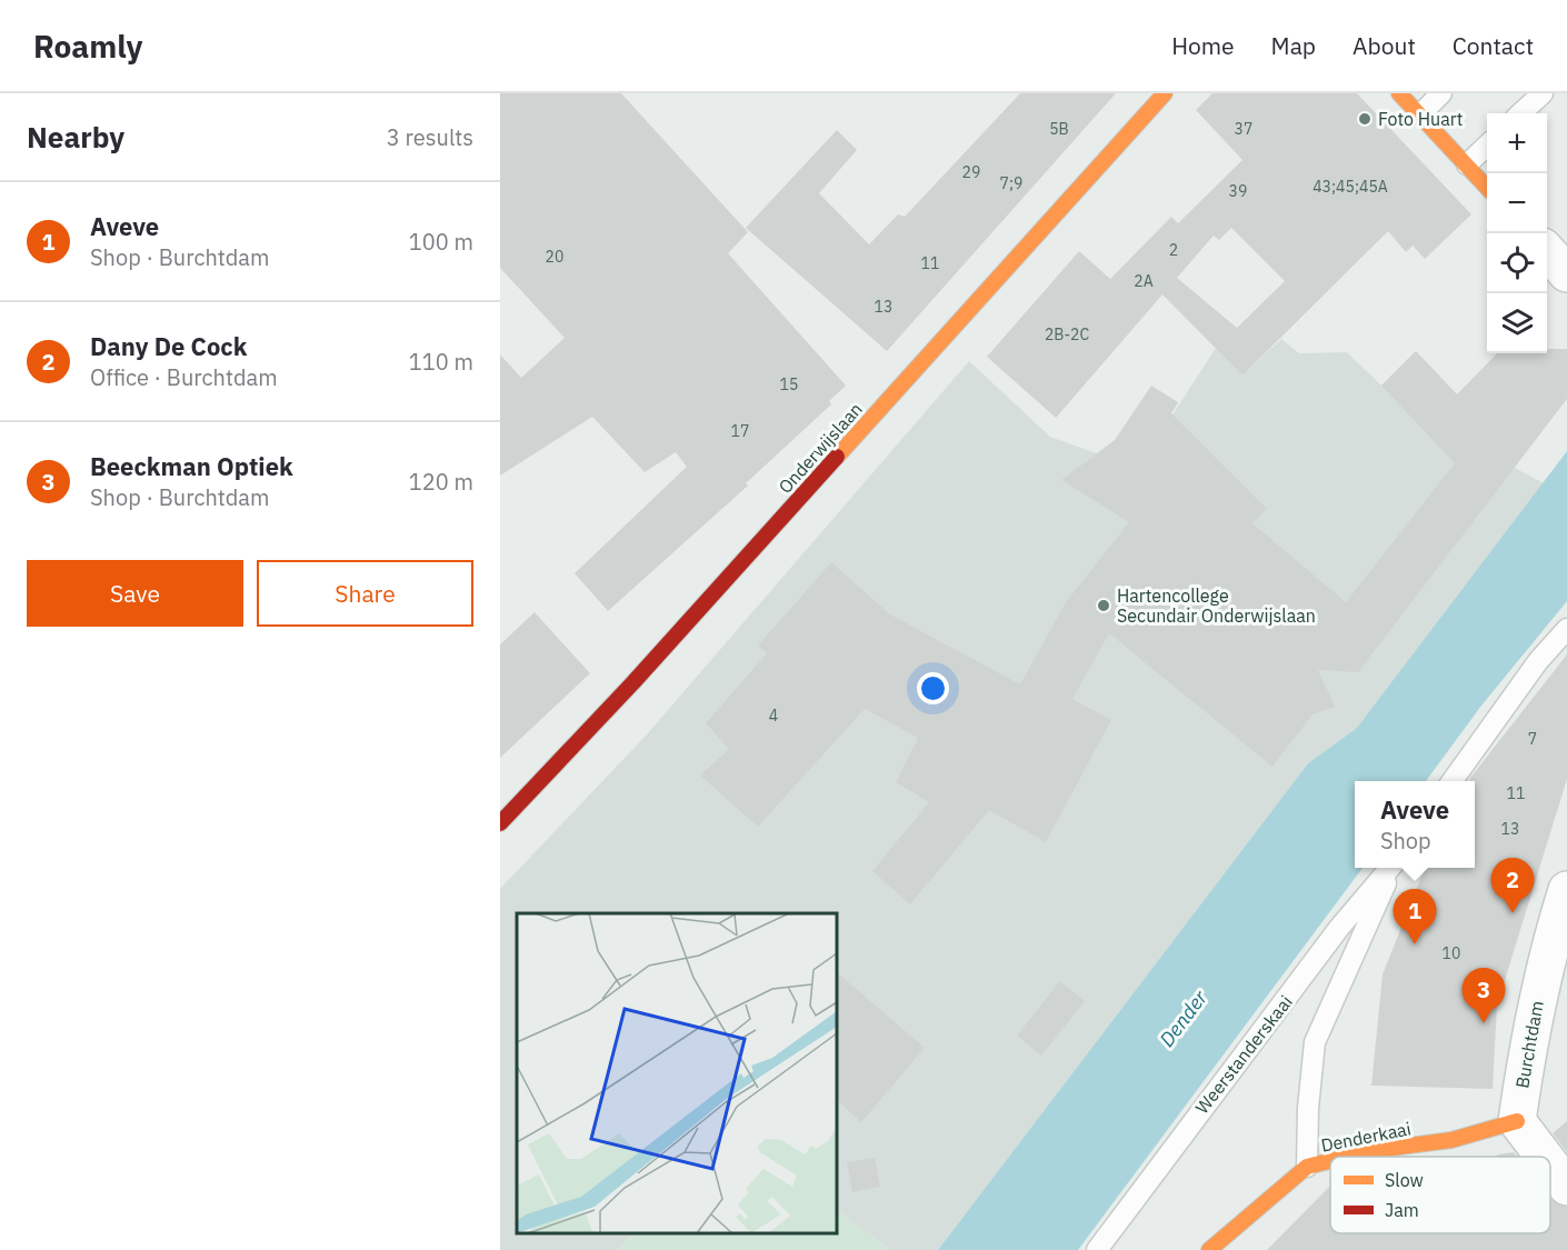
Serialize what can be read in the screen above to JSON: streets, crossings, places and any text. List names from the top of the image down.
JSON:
{
  "streets": {
    "street": ["Onderwijslaan", "Burchtdam", "Denderkaai"],
    "lane": ["Weerstanderskaai"]
  },
  "crossings": [
    ["Burchtdam", "Denderkaai"]
  ],
  "water": ["Dender"],
  "places": ["Foto Huart", "Hartencollege Secundair Onderwijslaan"],
  "house_numbers": [
    "5B",
    "37",
    "29",
    "7;9",
    "43;45;45A",
    "39",
    "2",
    "20",
    "11",
    "2A",
    "13",
    "2B-2C",
    "15",
    "17",
    "4",
    "7",
    "11",
    "13",
    "10"
  ],
  "legend": ["Slow", "Jam"],
  "page": {
    "header": "Roamly",
    "nav": [
      "Home",
      "Map",
      "About",
      "Contact"
    ],
    "heading": ["Nearby", "3 results"],
    "map_buttons": ["+", "−"],
    "list": [
      {
        "mark": "1",
        "name": "Aveve",
        "note": "Shop · Burchtdam",
        "value": "100 m"
      },
      {
        "mark": "2",
        "name": "Dany De Cock",
        "note": "Office · Burchtdam",
        "value": "110 m"
      },
      {
        "mark": "3",
        "name": "Beeckman Optiek",
        "note": "Shop · Burchtdam",
        "value": "120 m"
      }
    ],
    "buttons": ["Save", "Share"],
    "popup": ["Aveve", "Shop"],
    "pins": ["2", "1", "3"]
  }
}
